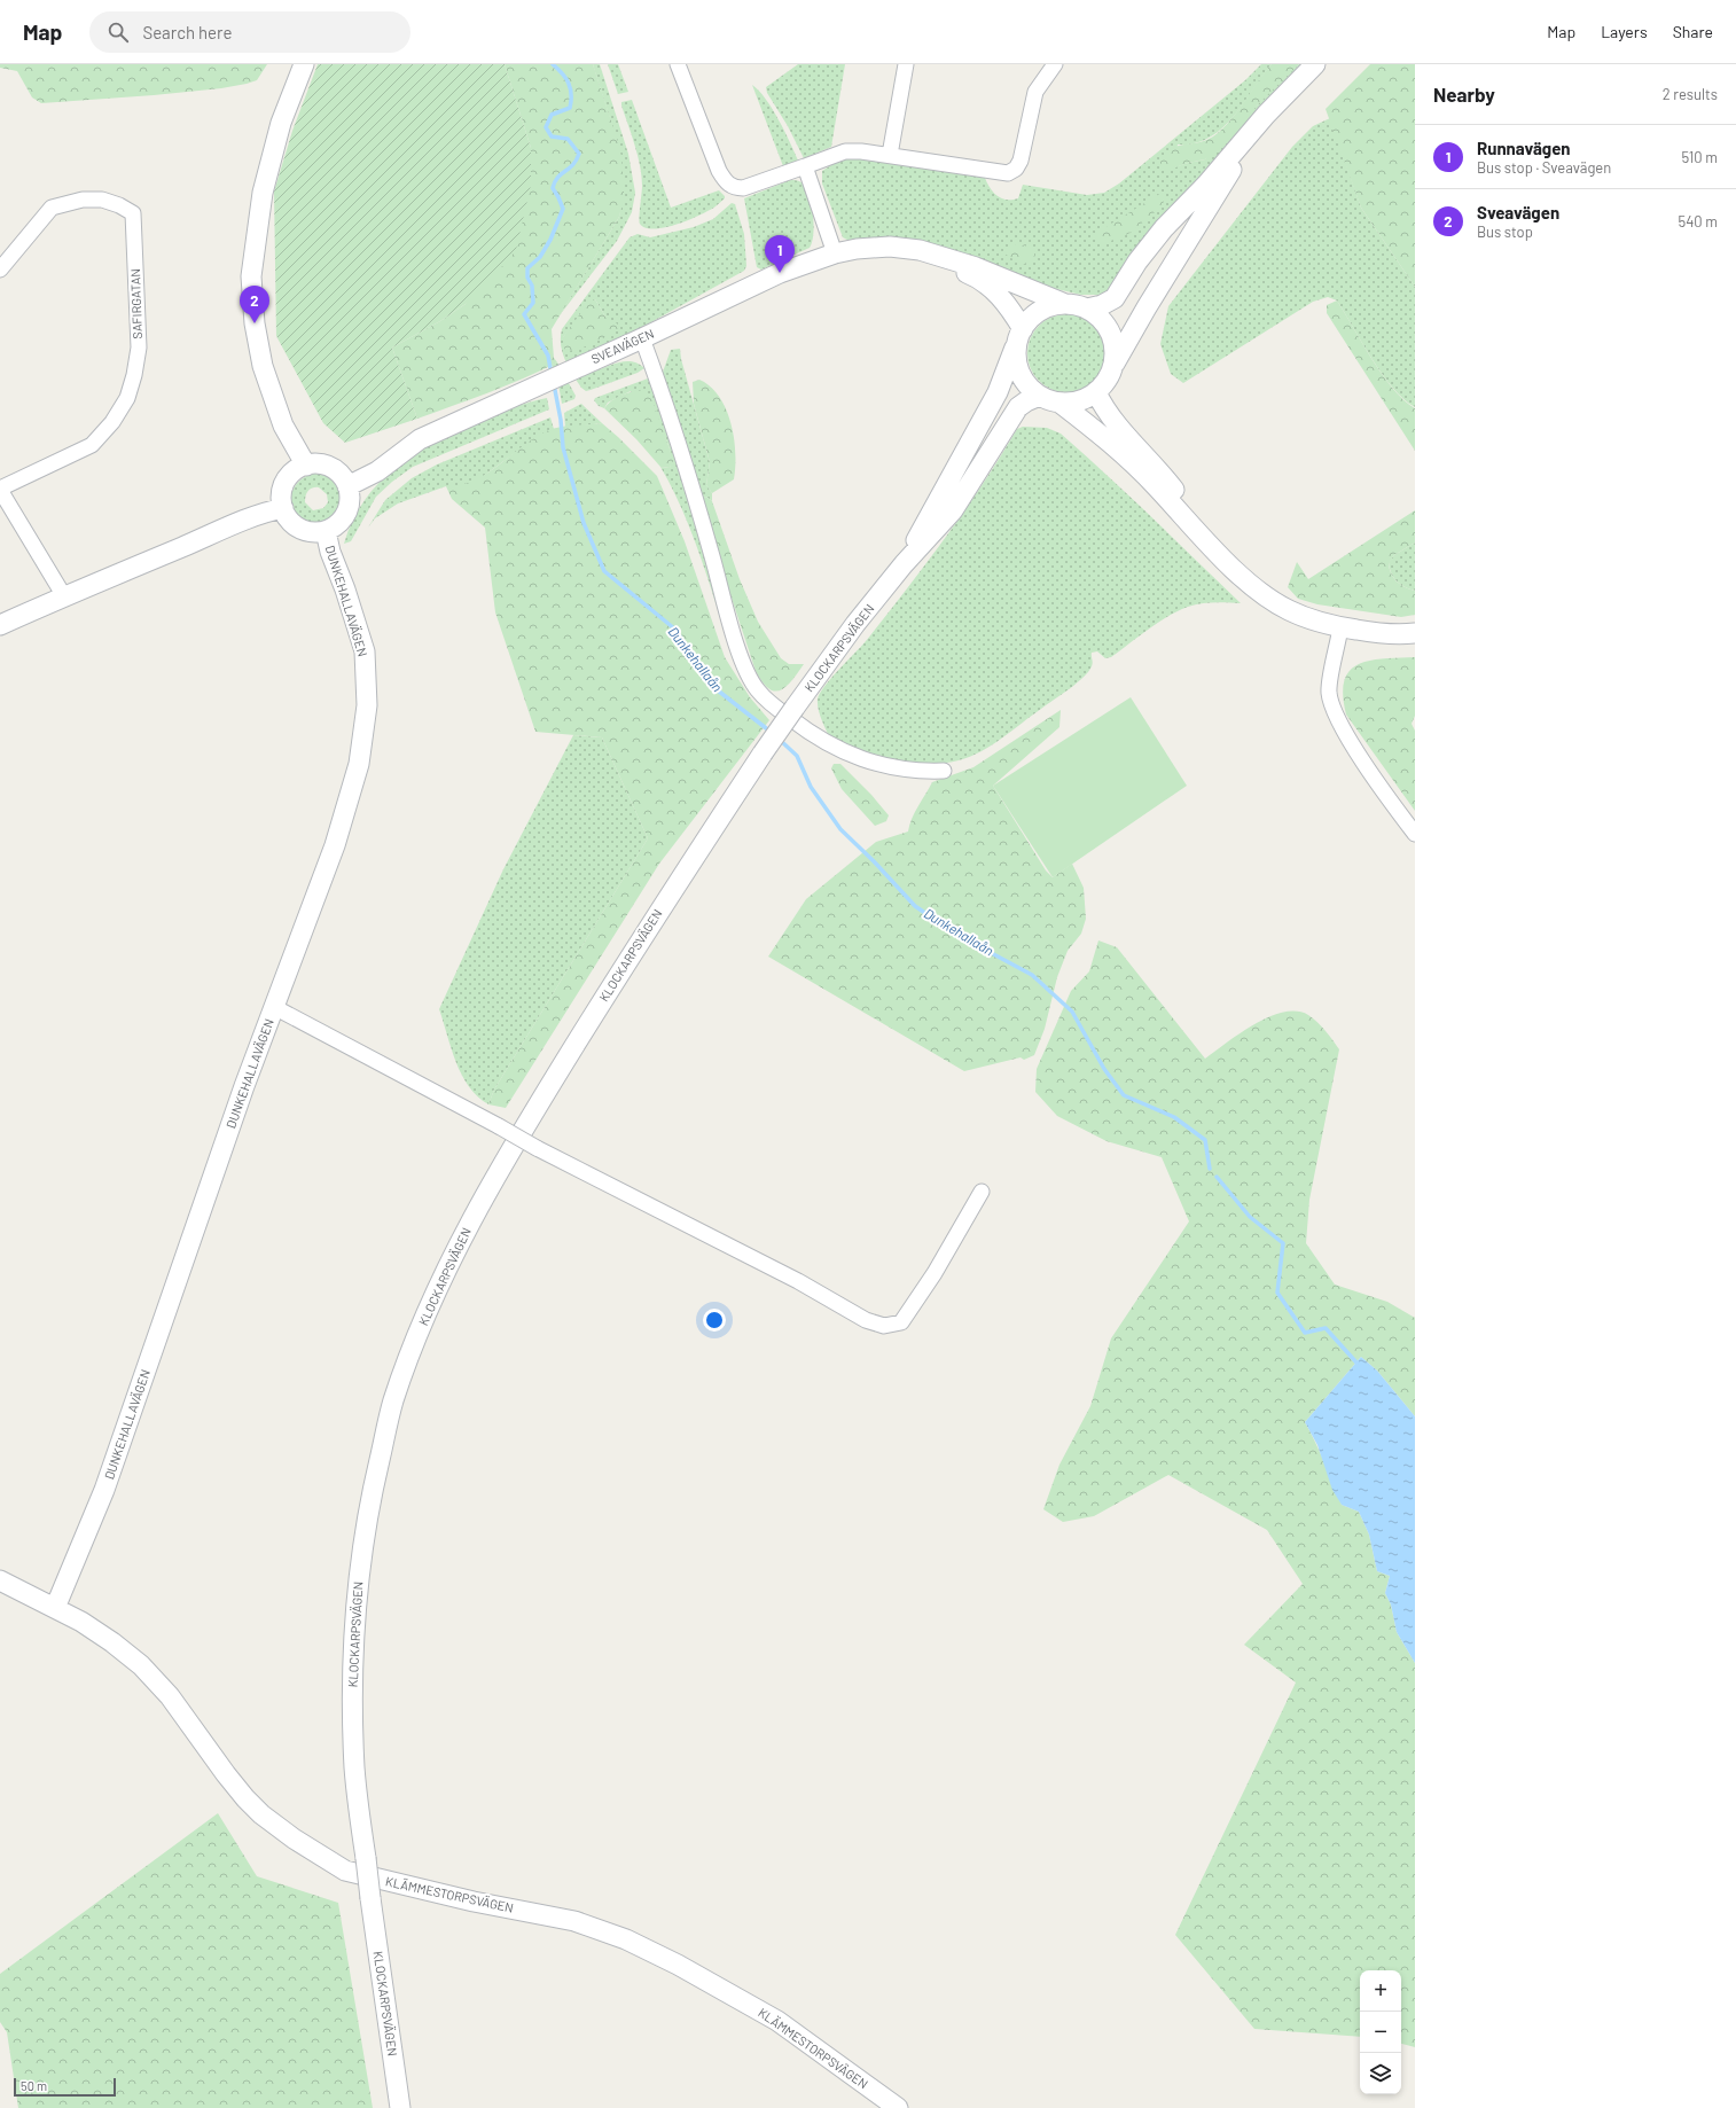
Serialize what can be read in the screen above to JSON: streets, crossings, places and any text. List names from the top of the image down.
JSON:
{
  "streets": {
    "street": [
      "SAFIRGATAN",
      "SVEAVÄGEN",
      "DUNKEHALLAVÄGEN",
      "KLOCKARPSVÄGEN",
      "KLÄMMESTORPSVÄGEN"
    ]
  },
  "crossings": [
    ["SVEAVÄGEN", "DUNKEHALLAVÄGEN"],
    ["DUNKEHALLAVÄGEN", "KLÄMMESTORPSVÄGEN"]
  ],
  "water": ["Dunkehallaån"],
  "scale_bar": "50 m",
  "page": {
    "header": "Map",
    "search": "Search here",
    "nav": ["Map", "Layers", "Share"],
    "heading": ["Nearby", "2 results"],
    "list": [
      {
        "mark": "1",
        "name": "Runnavägen",
        "note": "Bus stop · Sveavägen",
        "value": "510 m"
      },
      {
        "mark": "2",
        "name": "Sveavägen",
        "note": "Bus stop",
        "value": "540 m"
      }
    ],
    "pins": ["1", "2"],
    "map_buttons": ["+", "−"],
    "scale": "50 m"
  }
}
